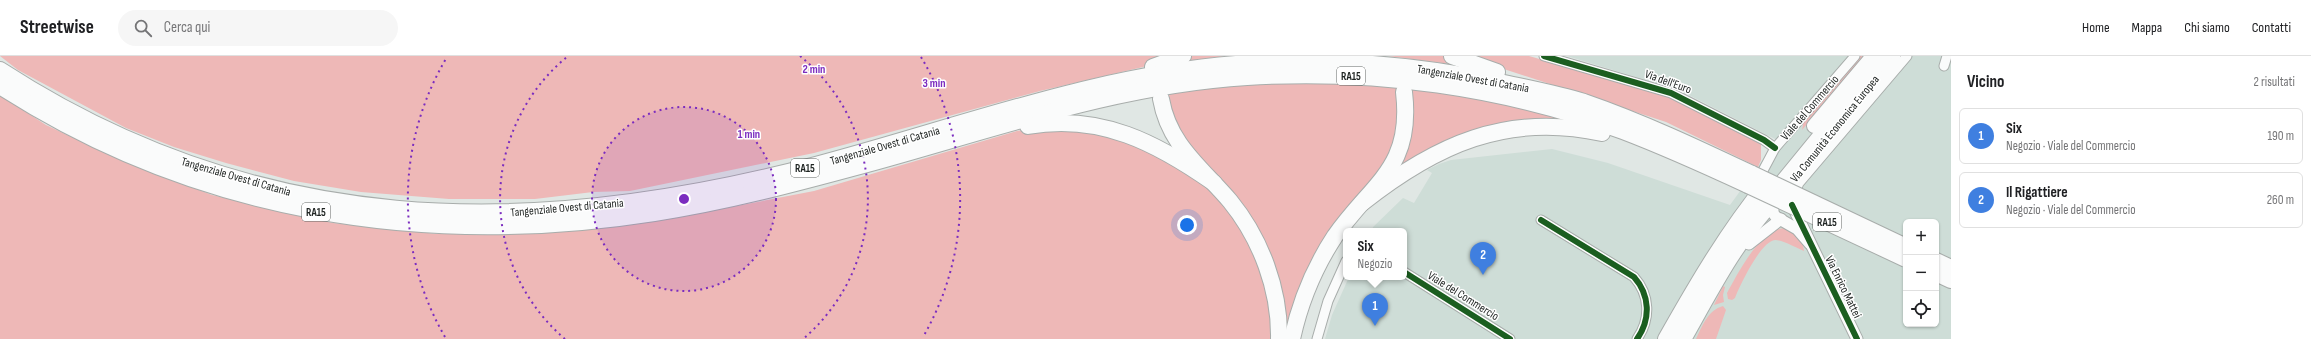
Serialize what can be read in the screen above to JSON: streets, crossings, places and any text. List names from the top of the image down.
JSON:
{
  "streets": {
    "highway": ["RA15", "Tangenziale Ovest di Catania"],
    "street": [
      "Via dell'Euro",
      "Viale del Commercio",
      "Via Comunità Economica Europea",
      "Via Enrico Mattei"
    ]
  },
  "crossings": [
    ["RA15", "Tangenziale Ovest di Catania"],
    ["Via dell'Euro", "Viale del Commercio"]
  ],
  "page": {
    "header": "Streetwise",
    "search": "Cerca qui",
    "nav": [
      "Home",
      "Mappa",
      "Chi siamo",
      "Contatti"
    ],
    "heading": ["Vicino", "2 risultati"],
    "list": [
      {
        "mark": "1",
        "name": "Six",
        "note": "Negozio · Viale del Commercio",
        "value": "190 m"
      },
      {
        "mark": "2",
        "name": "Il Rigattiere",
        "note": "Negozio · Viale del Commercio",
        "value": "260 m"
      }
    ],
    "map_buttons": ["+", "−"],
    "popup": ["Six", "Negozio"],
    "pins": ["2", "1"]
  },
  "rings": ["2 min", "3 min", "1 min"]
}
